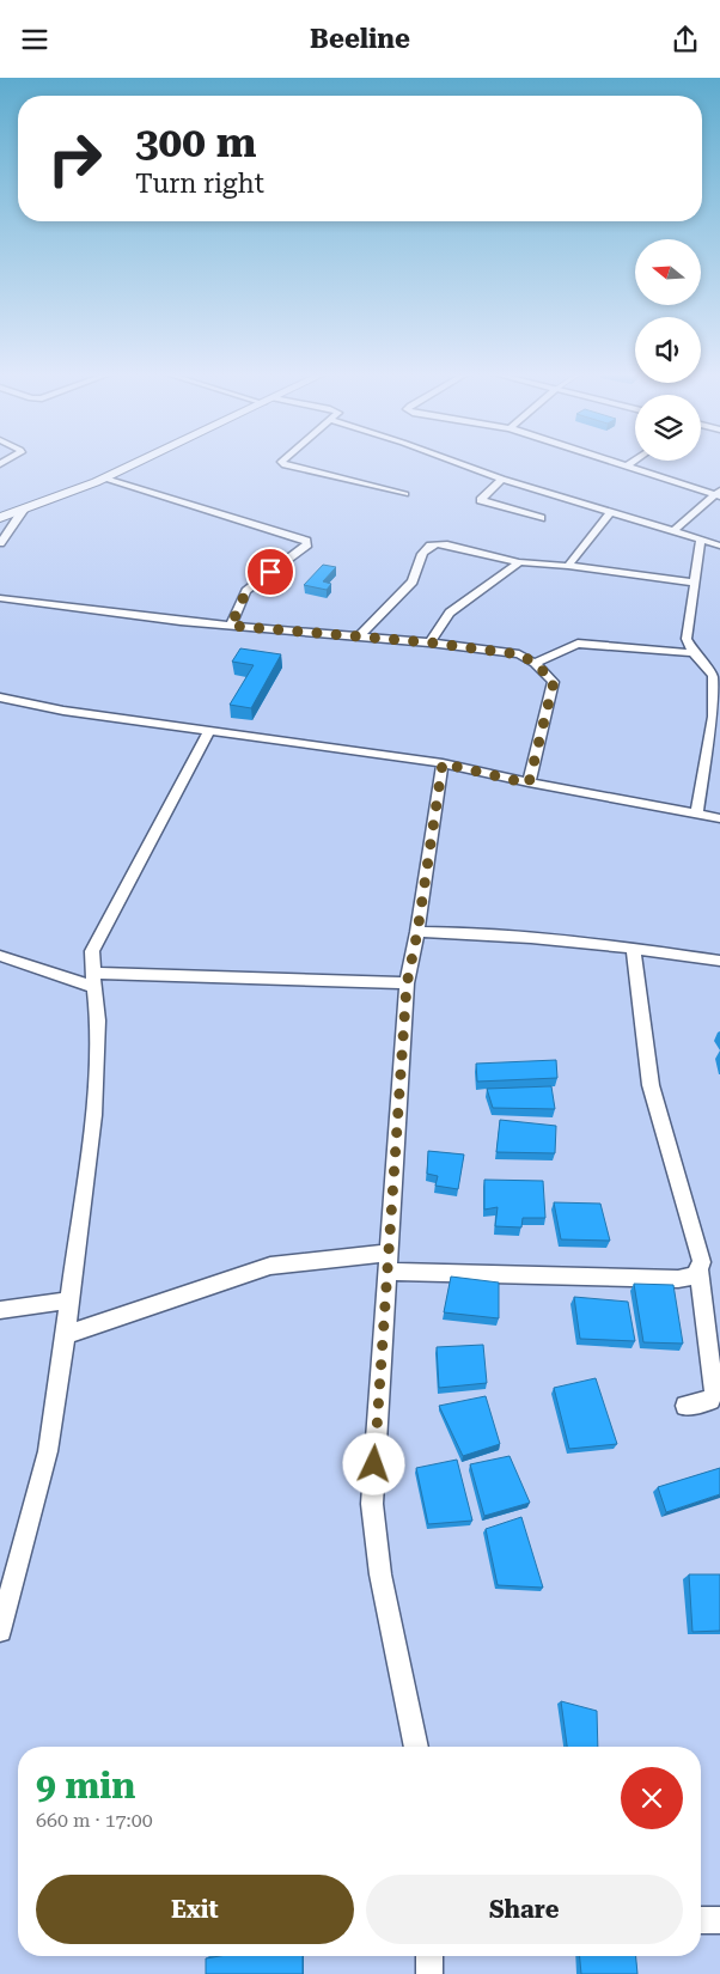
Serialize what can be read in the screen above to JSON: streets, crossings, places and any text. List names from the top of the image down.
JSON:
{
  "north": "left",
  "page": {
    "header": "Beeline",
    "turn": ["300 m", "Turn right"],
    "heading": ["9 min", "660 m · 17:00"],
    "buttons": ["Exit", "Share"]
  }
}
